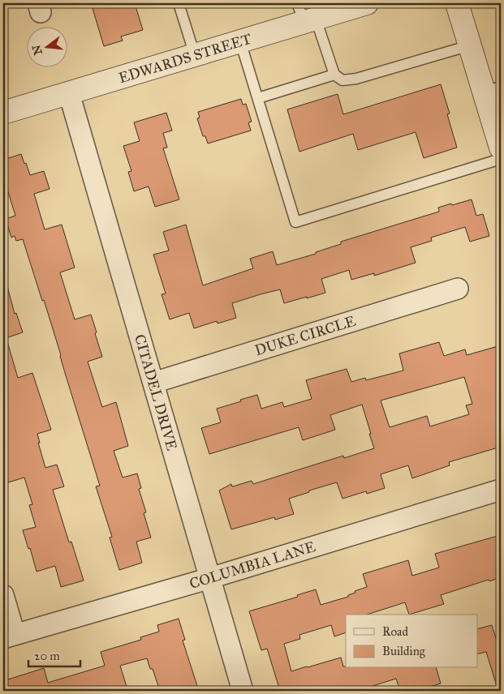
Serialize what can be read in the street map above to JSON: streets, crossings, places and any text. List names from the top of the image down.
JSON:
{
  "streets": {
    "street": [
      "EDWARDS STREET",
      "DUKE CIRCLE",
      "CITADEL DRIVE",
      "COLUMBIA LANE"
    ]
  },
  "crossings": [
    ["EDWARDS STREET", "CITADEL DRIVE"],
    ["DUKE CIRCLE", "CITADEL DRIVE"],
    ["CITADEL DRIVE", "COLUMBIA LANE"]
  ],
  "legend": ["Road", "Building"],
  "scale_bar": "20 m",
  "north": "left"
}
